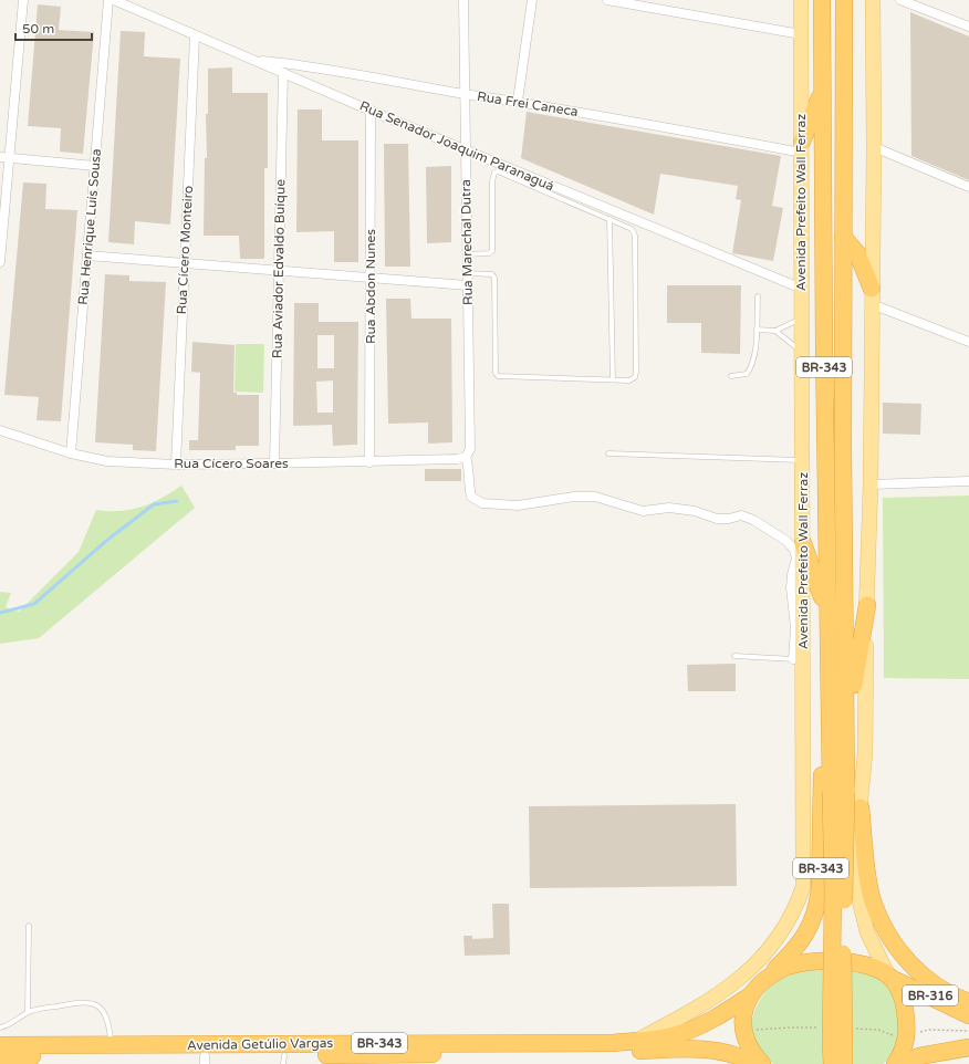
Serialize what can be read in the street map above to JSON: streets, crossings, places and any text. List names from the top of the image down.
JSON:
{
  "streets": {
    "highway": [
      "Avenida Prefeito Wall Ferraz",
      "BR-343",
      "BR-316",
      "Avenida Getúlio Vargas"
    ],
    "street": [
      "Rua Frei Caneca",
      "Rua Senador Joaquim Paranaguá",
      "Rua Henrique Luís Sousa",
      "Rua Marechal Dutra",
      "Rua Cícero Monteiro",
      "Rua Aviador Edvaldo Buíque",
      "Rua Abdon Nunes",
      "Rua Cícero Soares"
    ]
  },
  "crossings": [
    ["Rua Frei Caneca", "Rua Senador Joaquim Paranaguá"],
    ["Rua Frei Caneca", "Avenida Prefeito Wall Ferraz"],
    ["Rua Frei Caneca", "Rua Marechal Dutra"],
    ["Rua Senador Joaquim Paranaguá", "Avenida Prefeito Wall Ferraz"],
    ["Rua Senador Joaquim Paranaguá", "Rua Marechal Dutra"],
    ["Rua Senador Joaquim Paranaguá", "Rua Cícero Monteiro"],
    ["Rua Senador Joaquim Paranaguá", "Rua Aviador Edvaldo Buíque"],
    ["Rua Senador Joaquim Paranaguá", "Rua Abdon Nunes"],
    ["Avenida Prefeito Wall Ferraz", "BR-343"],
    ["Avenida Prefeito Wall Ferraz", "Avenida Getúlio Vargas"],
    ["Rua Henrique Luís Sousa", "Rua Cícero Soares"],
    ["Rua Marechal Dutra", "Rua Cícero Soares"],
    ["Rua Cícero Monteiro", "Rua Cícero Soares"],
    ["Rua Aviador Edvaldo Buíque", "Rua Cícero Soares"],
    ["Rua Abdon Nunes", "Rua Cícero Soares"],
    ["BR-343", "BR-316"],
    ["BR-343", "Avenida Getúlio Vargas"]
  ],
  "scale_bar": "50 m"
}
